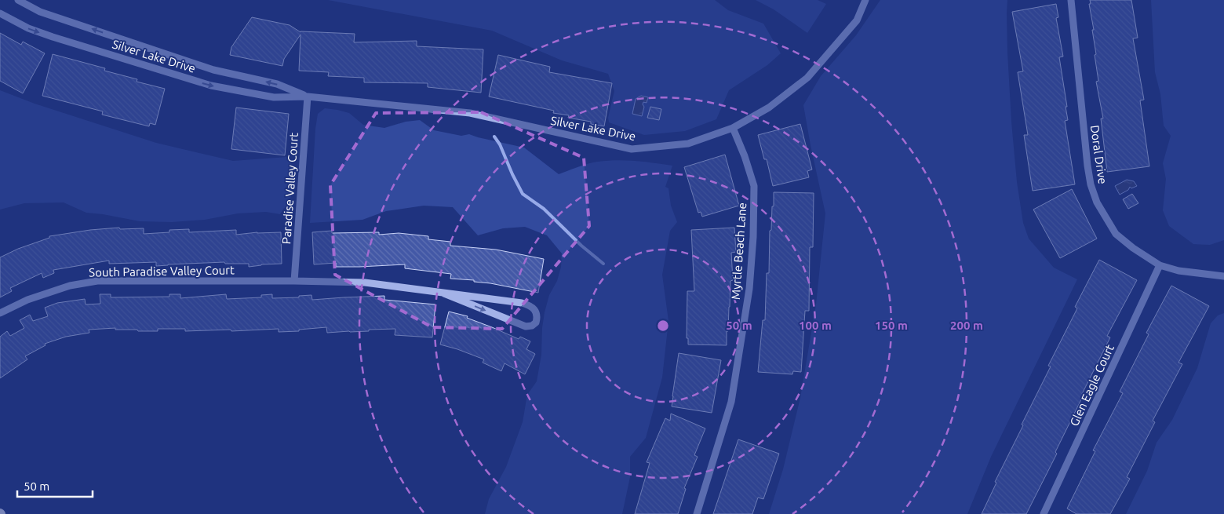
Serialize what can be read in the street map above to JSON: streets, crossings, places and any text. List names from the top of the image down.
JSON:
{
  "streets": {
    "street": [
      "Silver Lake Drive",
      "Doral Drive",
      "Paradise Valley Court",
      "Myrtle Beach Lane",
      "South Paradise Valley Court",
      "Glen Eagle Court"
    ]
  },
  "crossings": [
    ["Silver Lake Drive", "Paradise Valley Court"],
    ["Silver Lake Drive", "Myrtle Beach Lane"],
    ["Doral Drive", "Glen Eagle Court"],
    ["Paradise Valley Court", "South Paradise Valley Court"]
  ],
  "scale_bar": "50 m",
  "rings": [
    "50 m",
    "100 m",
    "150 m",
    "200 m"
  ]
}
